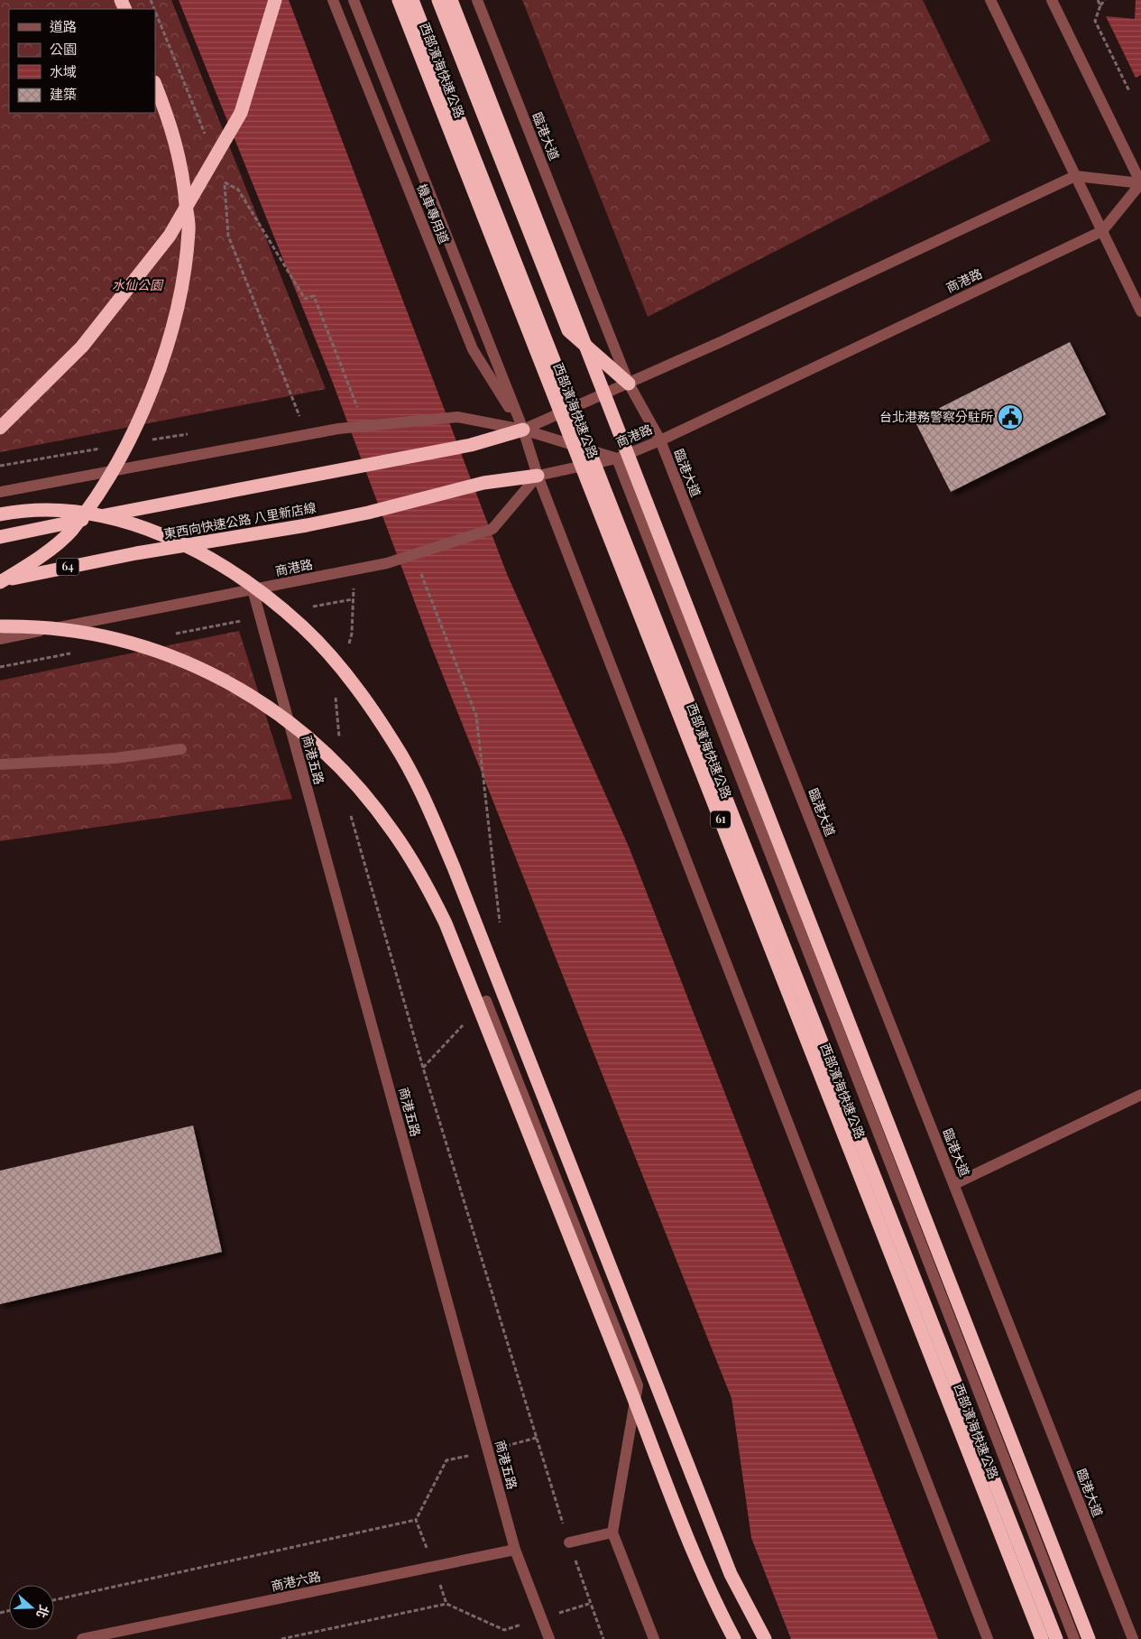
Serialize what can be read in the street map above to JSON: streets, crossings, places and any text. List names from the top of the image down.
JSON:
{
  "streets": {
    "highway": [
      "西部濱海快速公路",
      "東西向快速公路 八里新店線",
      "64",
      "61"
    ],
    "street": [
      "臨港大道",
      "機車專用道",
      "商港路",
      "商港五路",
      "商港六路"
    ]
  },
  "crossings": [
    ["臨港大道", "商港路"],
    ["商港路", "東西向快速公路 八里新店線"],
    ["商港路", "商港五路"],
    ["商港五路", "商港六路"]
  ],
  "parks": ["水仙公園"],
  "places": {
    "public building": ["台北港務警察分駐所"]
  },
  "legend": [
    "道路",
    "公園",
    "水域",
    "建築"
  ],
  "north": "right"
}
